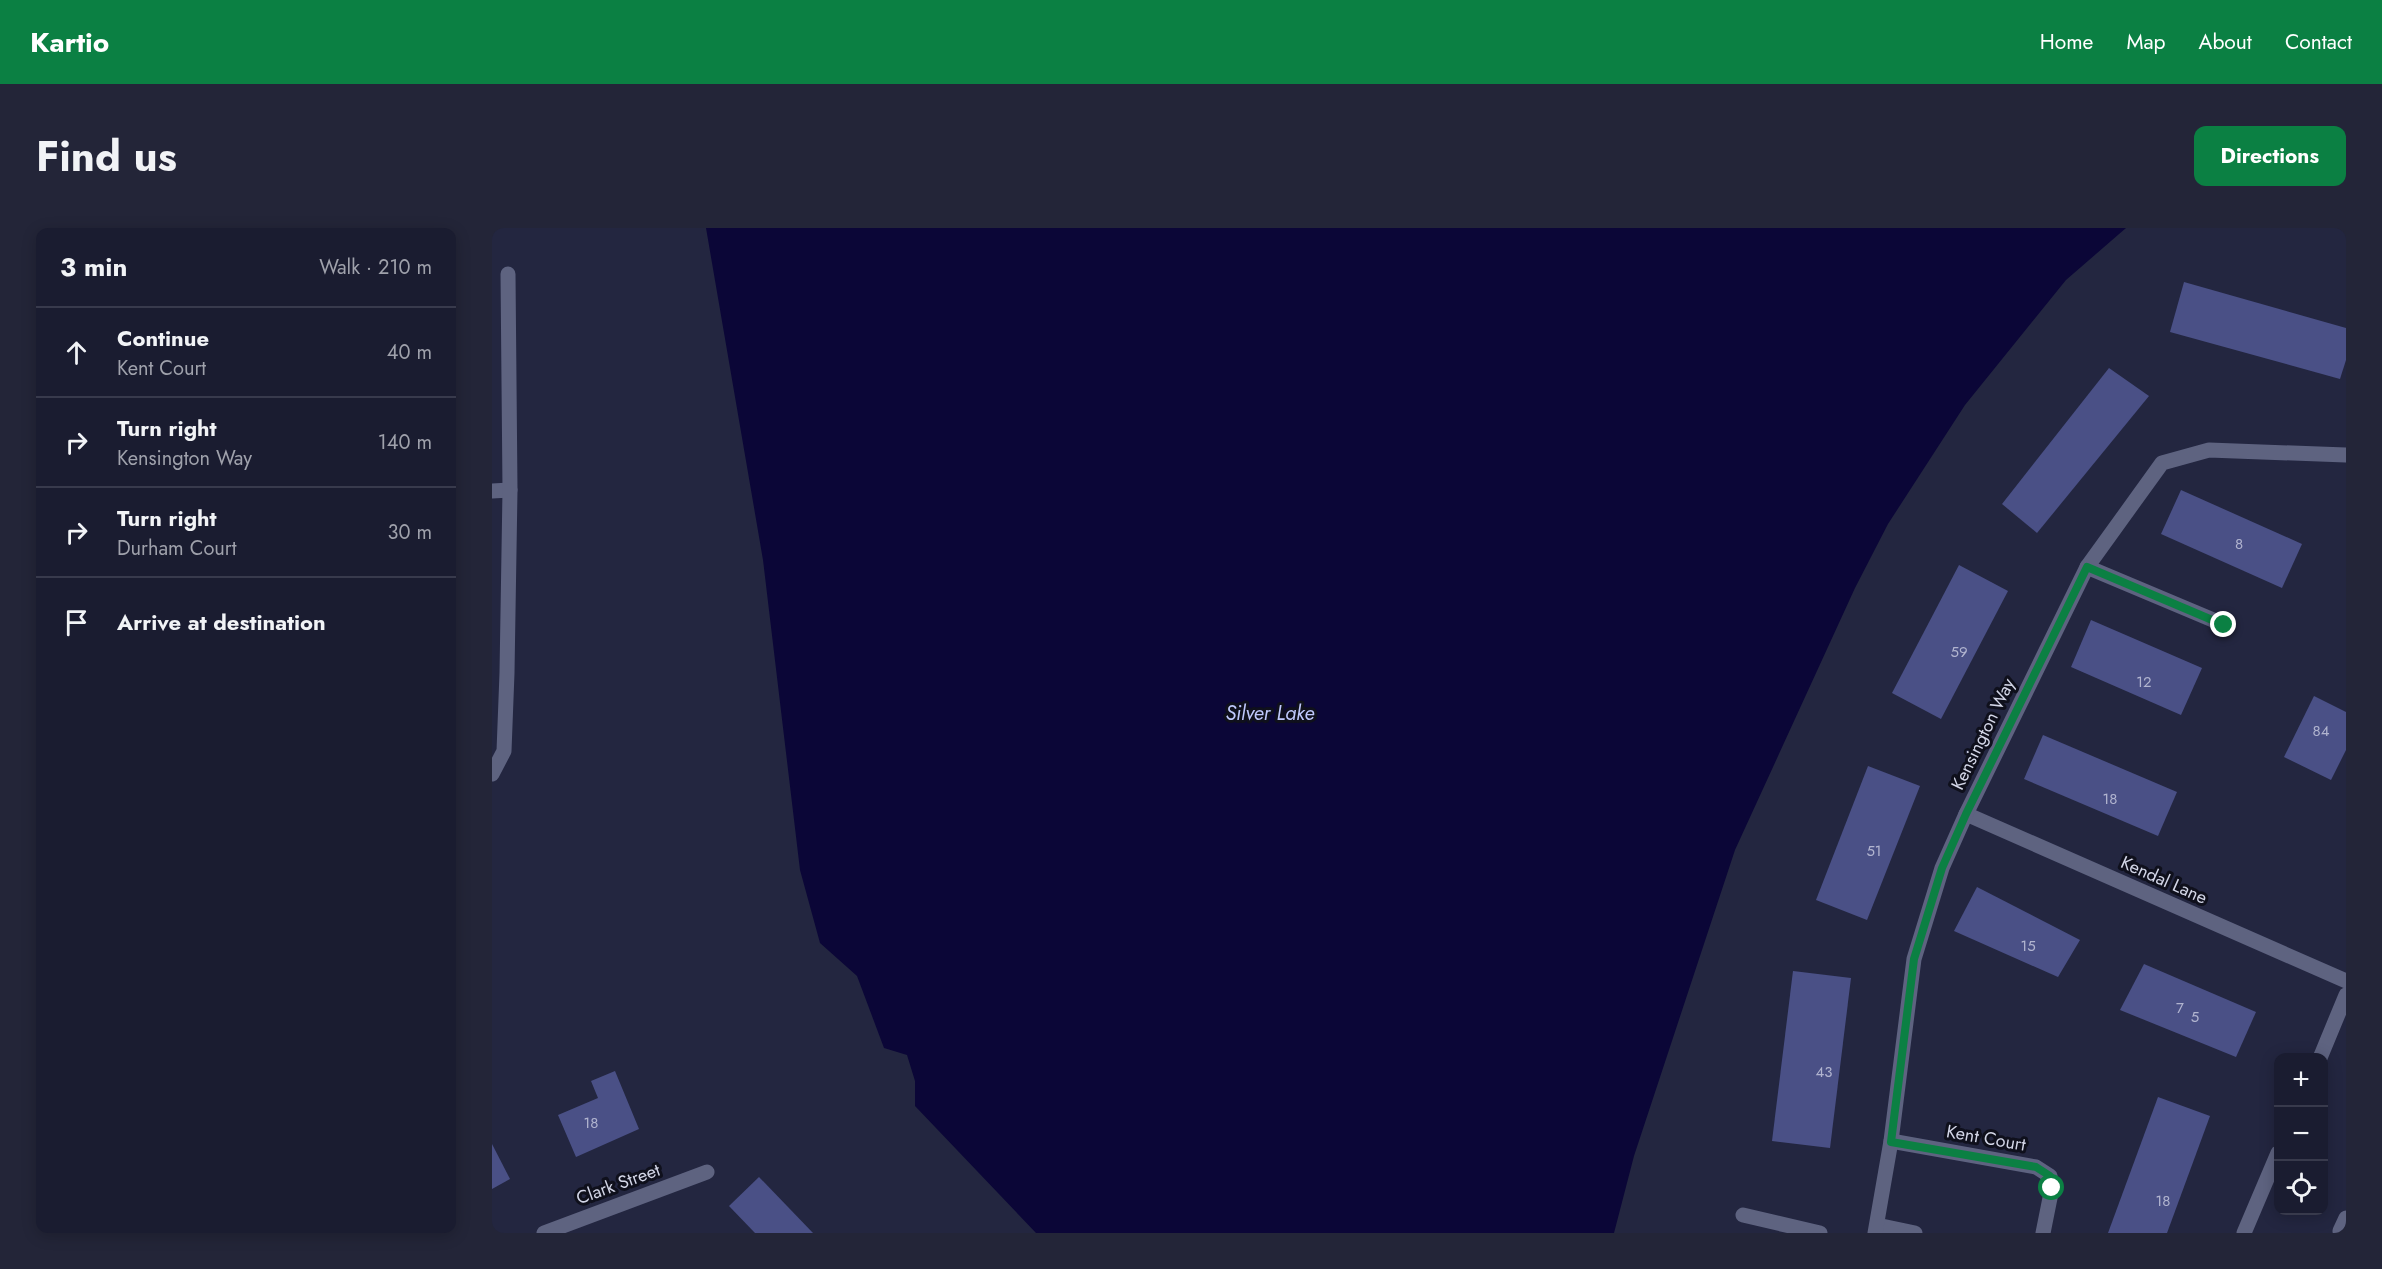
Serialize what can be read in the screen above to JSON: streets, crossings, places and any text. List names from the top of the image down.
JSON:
{
  "streets": {
    "street": [
      "Kensington Way",
      "Kendal Lane",
      "Kent Court",
      "Clark Street"
    ]
  },
  "crossings": [
    ["Kensington Way", "Kendal Lane"],
    ["Kensington Way", "Kent Court"]
  ],
  "water": ["Silver Lake"],
  "house_numbers": [
    "8",
    "59",
    "12",
    "84",
    "18",
    "51",
    "15",
    "7",
    "5",
    "43",
    "18",
    "18"
  ],
  "page": {
    "header": "Kartio",
    "nav": [
      "Home",
      "Map",
      "About",
      "Contact"
    ],
    "title": "Find us",
    "buttons": "Directions",
    "heading": ["3 min", "Walk · 210 m"],
    "list": [
      ["Continue", "Kent Court", "40 m"],
      ["Turn right", "Kensington Way", "140 m"],
      ["Turn right", "Durham Court", "30 m"],
      "Arrive at destination"
    ],
    "map_buttons": ["+", "−"]
  }
}
